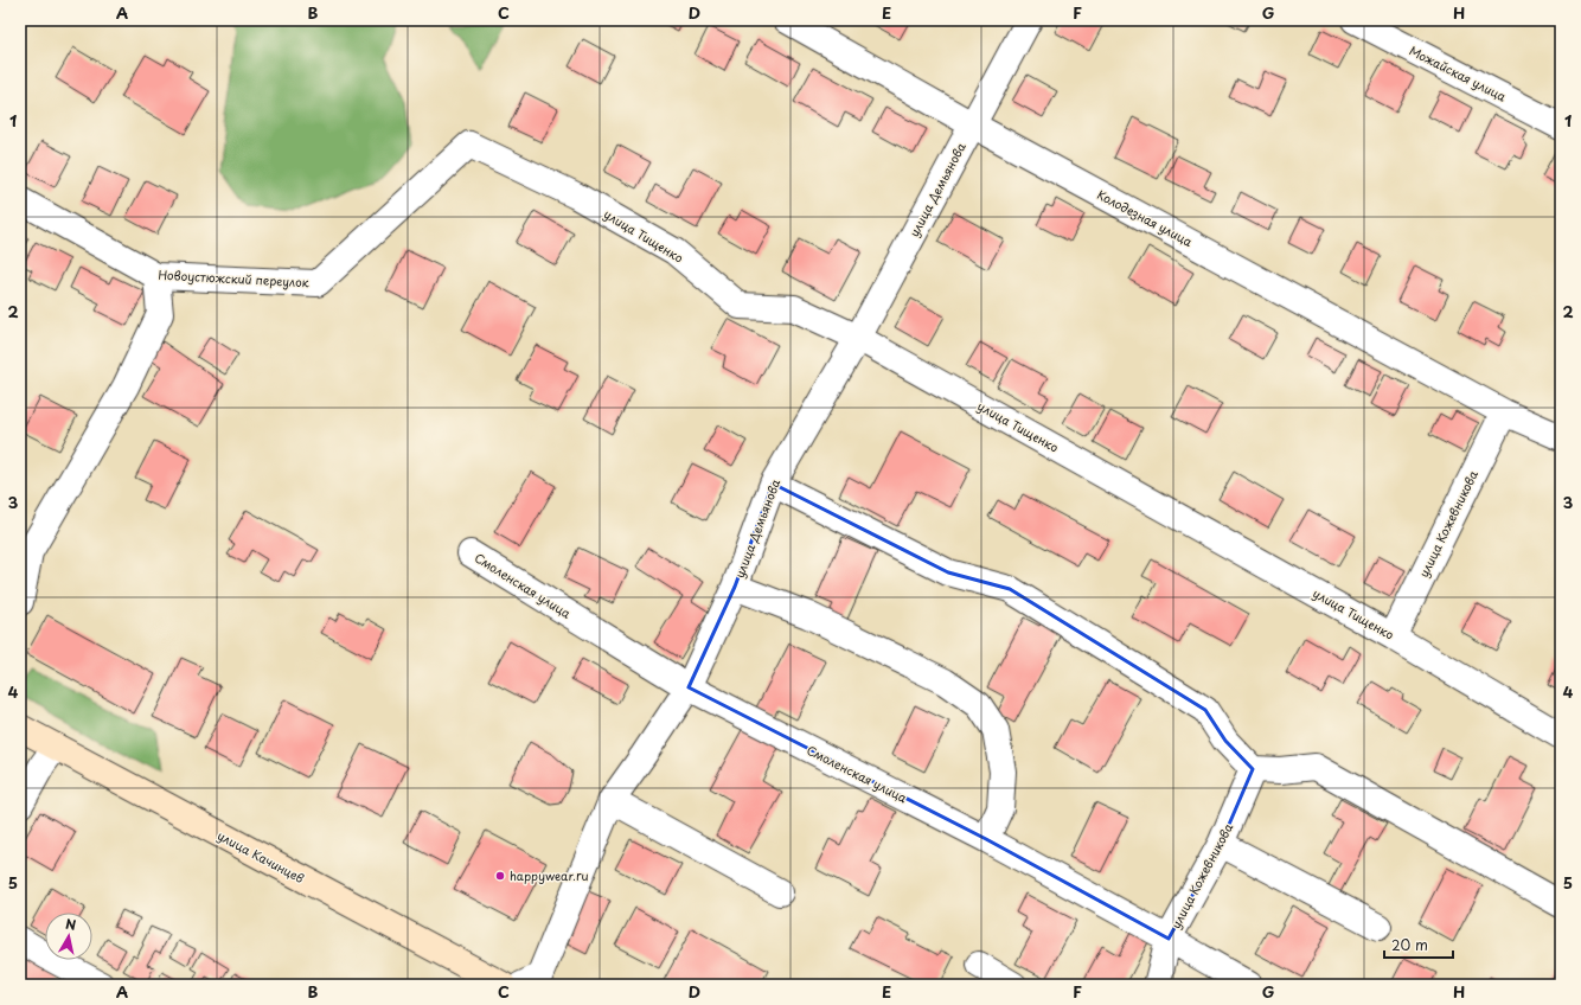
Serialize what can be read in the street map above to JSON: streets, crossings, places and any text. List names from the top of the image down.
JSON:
{
  "streets": {
    "main road": ["улица Качинцев"],
    "street": [
      "Можайская улица",
      "улица Демьянова",
      "Колодезная улица",
      "улица Тищенко",
      "Новоустюжский переулок",
      "улица Кожевникова",
      "Смоленская улица"
    ]
  },
  "crossings": [
    ["улица Демьянова", "Колодезная улица"],
    ["улица Демьянова", "улица Тищенко"],
    ["улица Демьянова", "Смоленская улица"],
    ["Колодезная улица", "улица Кожевникова"],
    ["улица Тищенко", "Новоустюжский переулок"],
    ["улица Тищенко", "улица Кожевникова"],
    ["улица Кожевникова", "Смоленская улица"]
  ],
  "places": ["happywear.ru"],
  "scale_bar": "20 m",
  "north": "top",
  "grid": {
    "columns": [
      "A",
      "B",
      "C",
      "D",
      "E",
      "F",
      "G",
      "H"
    ],
    "rows": [
      "1",
      "2",
      "3",
      "4",
      "5"
    ]
  }
}
